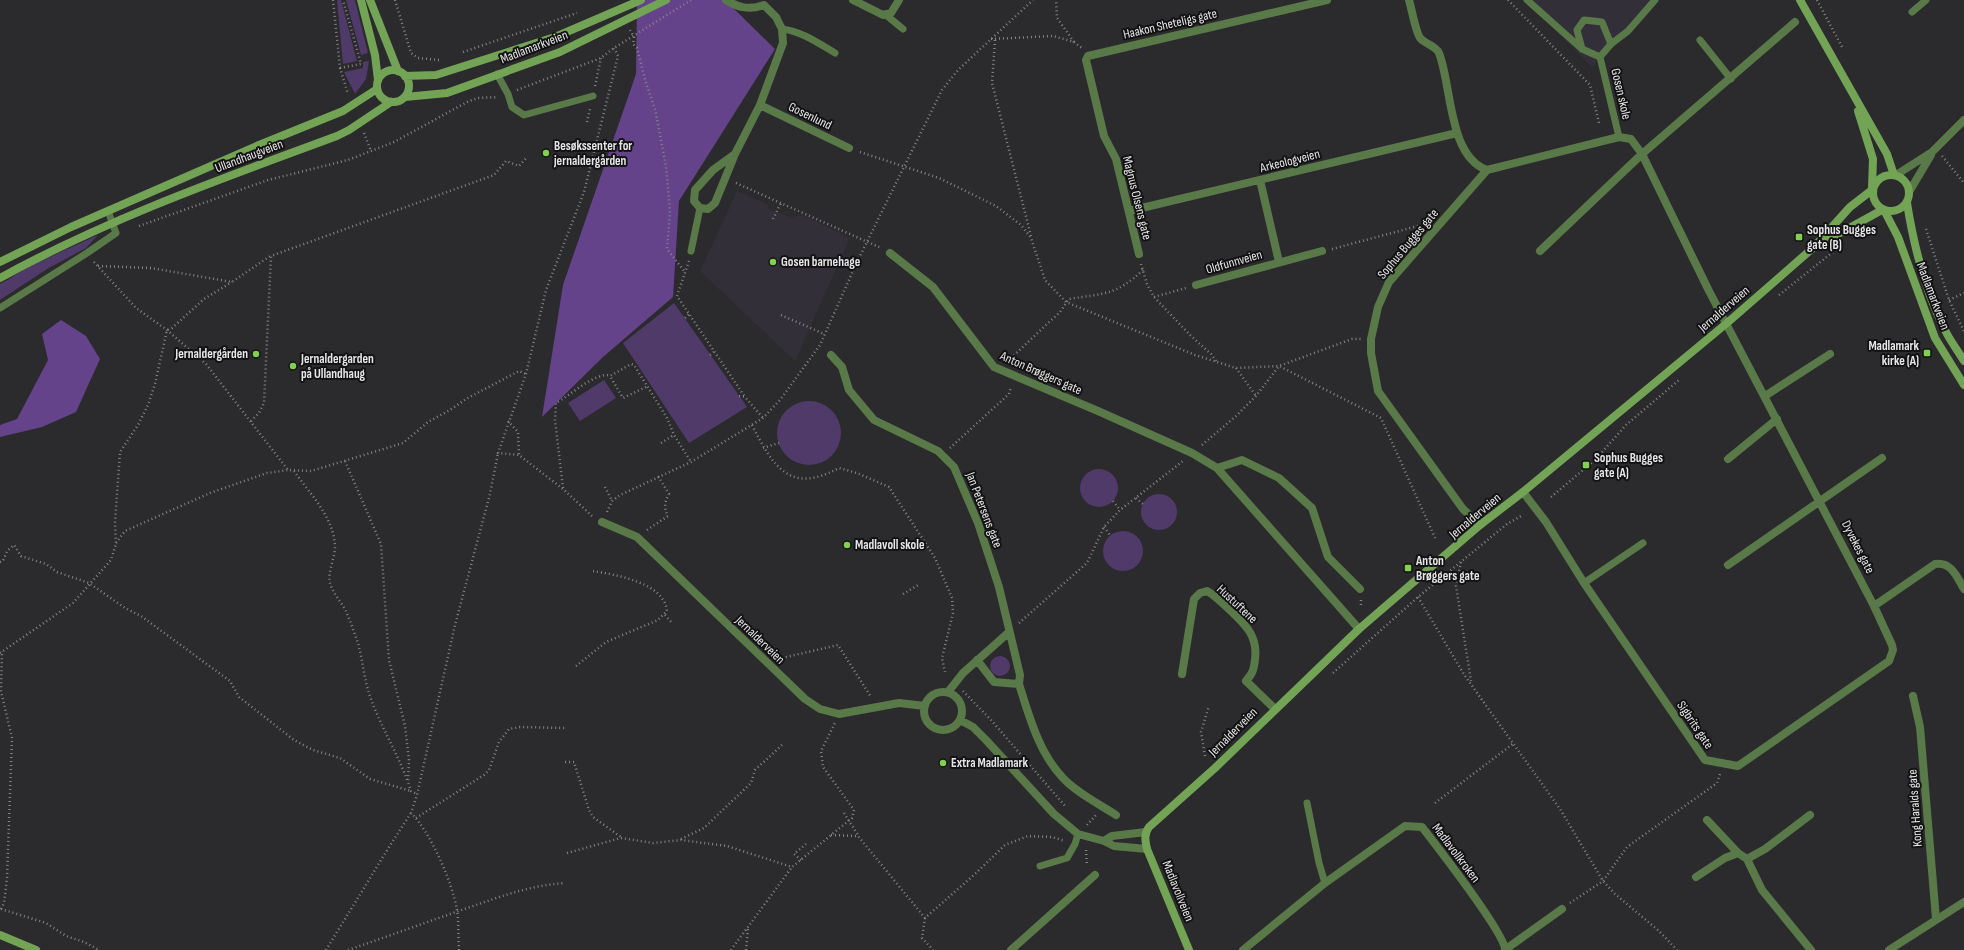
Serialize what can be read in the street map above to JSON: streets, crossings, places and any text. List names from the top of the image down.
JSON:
{
  "streets": {
    "main road": [
      "Madlamarkveien",
      "Ullandhaugveien",
      "Jernalderveien",
      "Madlavollveien"
    ],
    "street": [
      "Haakon Sheteligs gate",
      "Gosenlund",
      "Arkeologveien",
      "Magnus Olsens gate",
      "Sophus Bugges gate",
      "Oldfunnveien",
      "Anton Brøggers gate",
      "Jan Petersens gate",
      "Dyvekes gate",
      "Hustuftene",
      "Sigbrits gate",
      "Kong Haralds gate",
      "Madlavollkroken"
    ],
    "lane": ["Gosen skole"]
  },
  "crossings": [
    ["Haakon Sheteligs gate", "Magnus Olsens gate"],
    ["Madlamarkveien", "Ullandhaugveien"],
    ["Madlamarkveien", "Jernalderveien"],
    ["Arkeologveien", "Magnus Olsens gate"],
    ["Arkeologveien", "Oldfunnveien"],
    ["Sophus Bugges gate", "Jernalderveien"],
    ["Jernalderveien", "Anton Brøggers gate"],
    ["Jernalderveien", "Dyvekes gate"],
    ["Jernalderveien", "Hustuftene"],
    ["Jernalderveien", "Sigbrits gate"],
    ["Dyvekes gate", "Sigbrits gate"]
  ],
  "places": {
    "other": [
      "Besøkssenter for jernaldergården",
      "Gosen barnehage",
      "Jernaldergården",
      "Jernaldergarden på Ullandhaug",
      "Madlavoll skole",
      "Extra Madlamark"
    ],
    "transit": [
      "Sophus Bugges gate (B)",
      "Madlamark kirke (A)",
      "Sophus Bugges gate (A)",
      "Anton Brøggers gate"
    ]
  }
}
